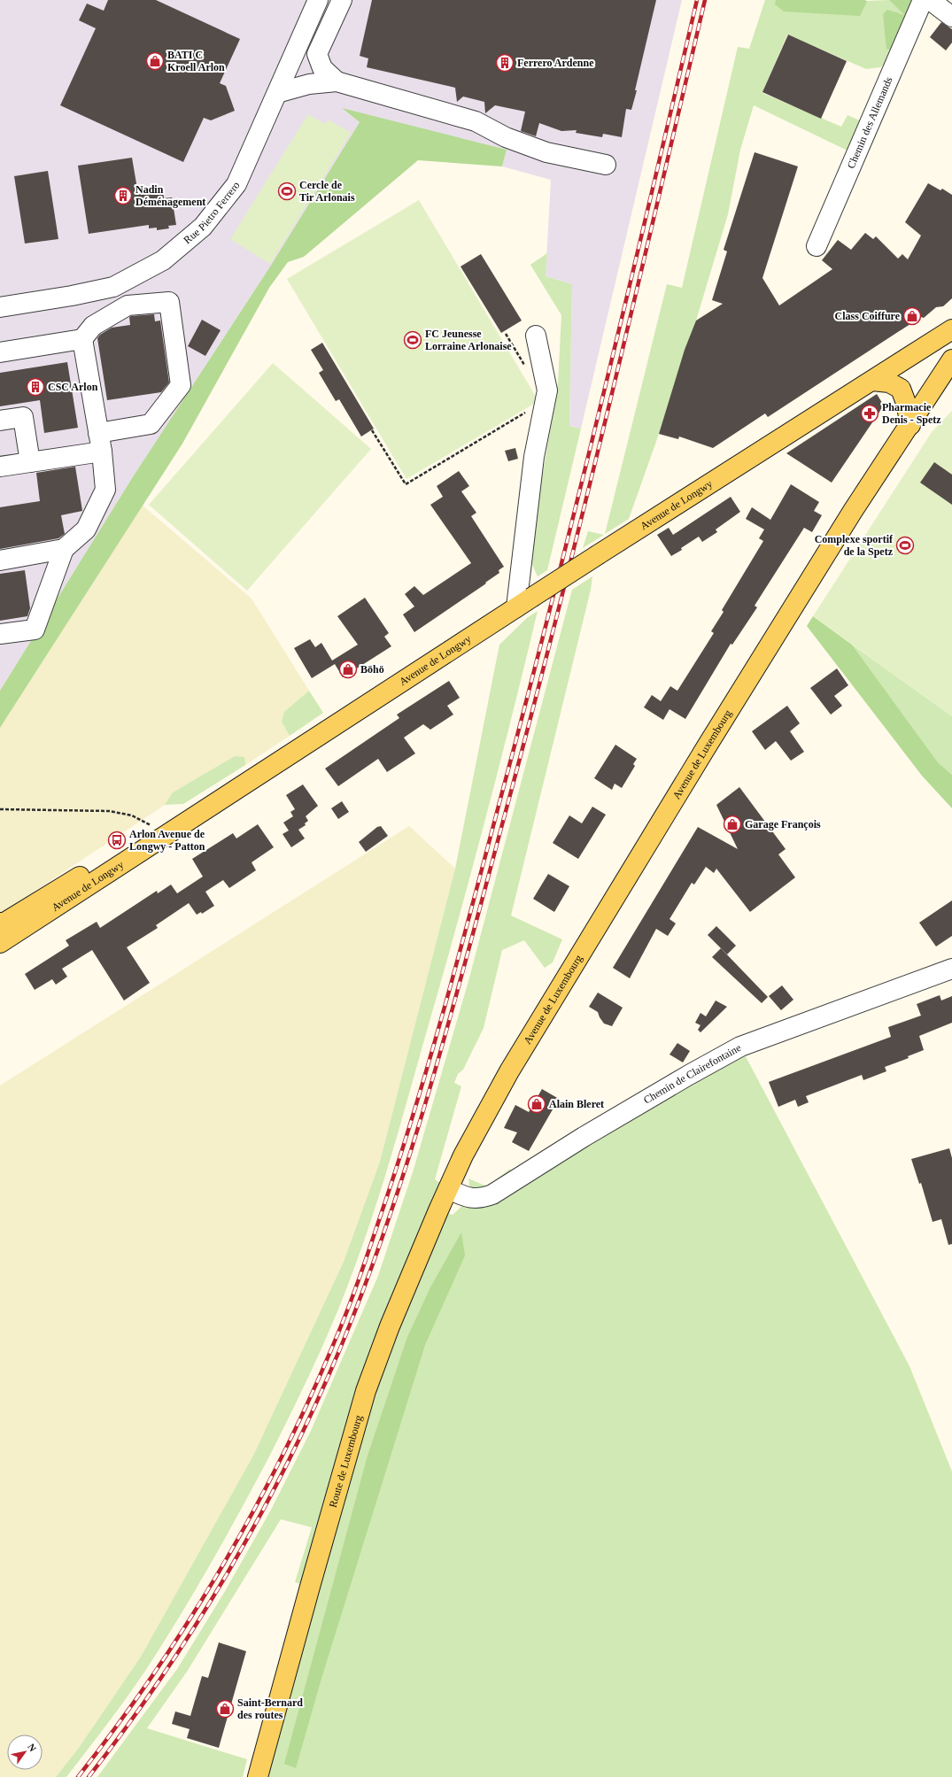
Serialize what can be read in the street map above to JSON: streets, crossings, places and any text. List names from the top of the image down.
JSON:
{
  "streets": {
    "main road": ["Avenue de Longwy", "Avenue de Luxembourg", "Route de Luxembourg"],
    "street": ["Chemin des Allemands", "Rue Pietro Ferrero", "Chemin de Clairefontaine"]
  },
  "crossings": [
    ["Avenue de Luxembourg", "Route de Luxembourg"],
    ["Chemin de Clairefontaine", "Route de Luxembourg"]
  ],
  "places": {
    "shop": [
      "BATI C Kroell Arlon",
      "Class Coiffure",
      "Böhö",
      "Garage François",
      "Alain Bleret",
      "Saint-Bernard des routes"
    ],
    "building": ["Ferrero Ardenne", "Nadin Déménagement", "CSC Arlon"],
    "sports": ["Cercle de Tir Arlonais", "FC Jeunesse Lorraine Arlonaise", "Complexe sportif de la Spetz"],
    "pharmacy": ["Pharmacie Denis - Spetz"],
    "bus stop": ["Arlon Avenue de Longwy - Patton"]
  },
  "north": "top right"
}
